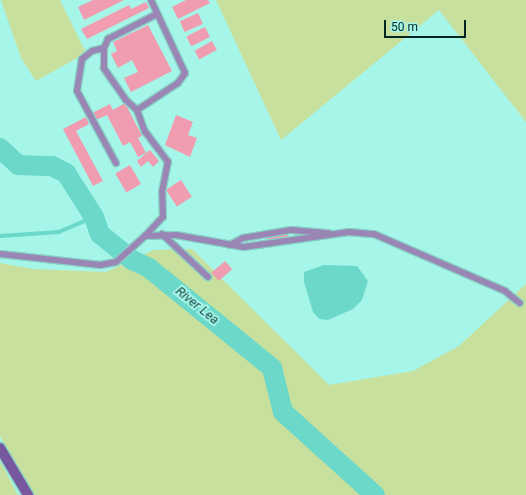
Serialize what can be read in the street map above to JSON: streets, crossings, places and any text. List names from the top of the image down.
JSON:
{
  "water": ["River Lea"],
  "scale_bar": "50 m"
}
